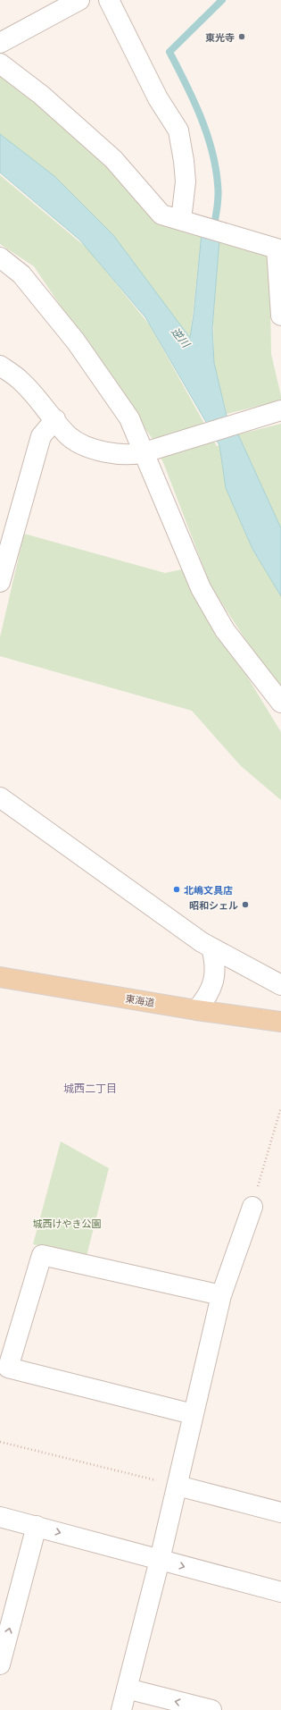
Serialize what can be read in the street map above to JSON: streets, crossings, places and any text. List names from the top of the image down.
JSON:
{
  "streets": {
    "main road": ["東海道"]
  },
  "districts": ["城西二丁目"],
  "water": ["逆川"],
  "parks": ["城西けやき公園"],
  "places": ["東光寺", "北嶋文具店", "昭和シェル"]
}
